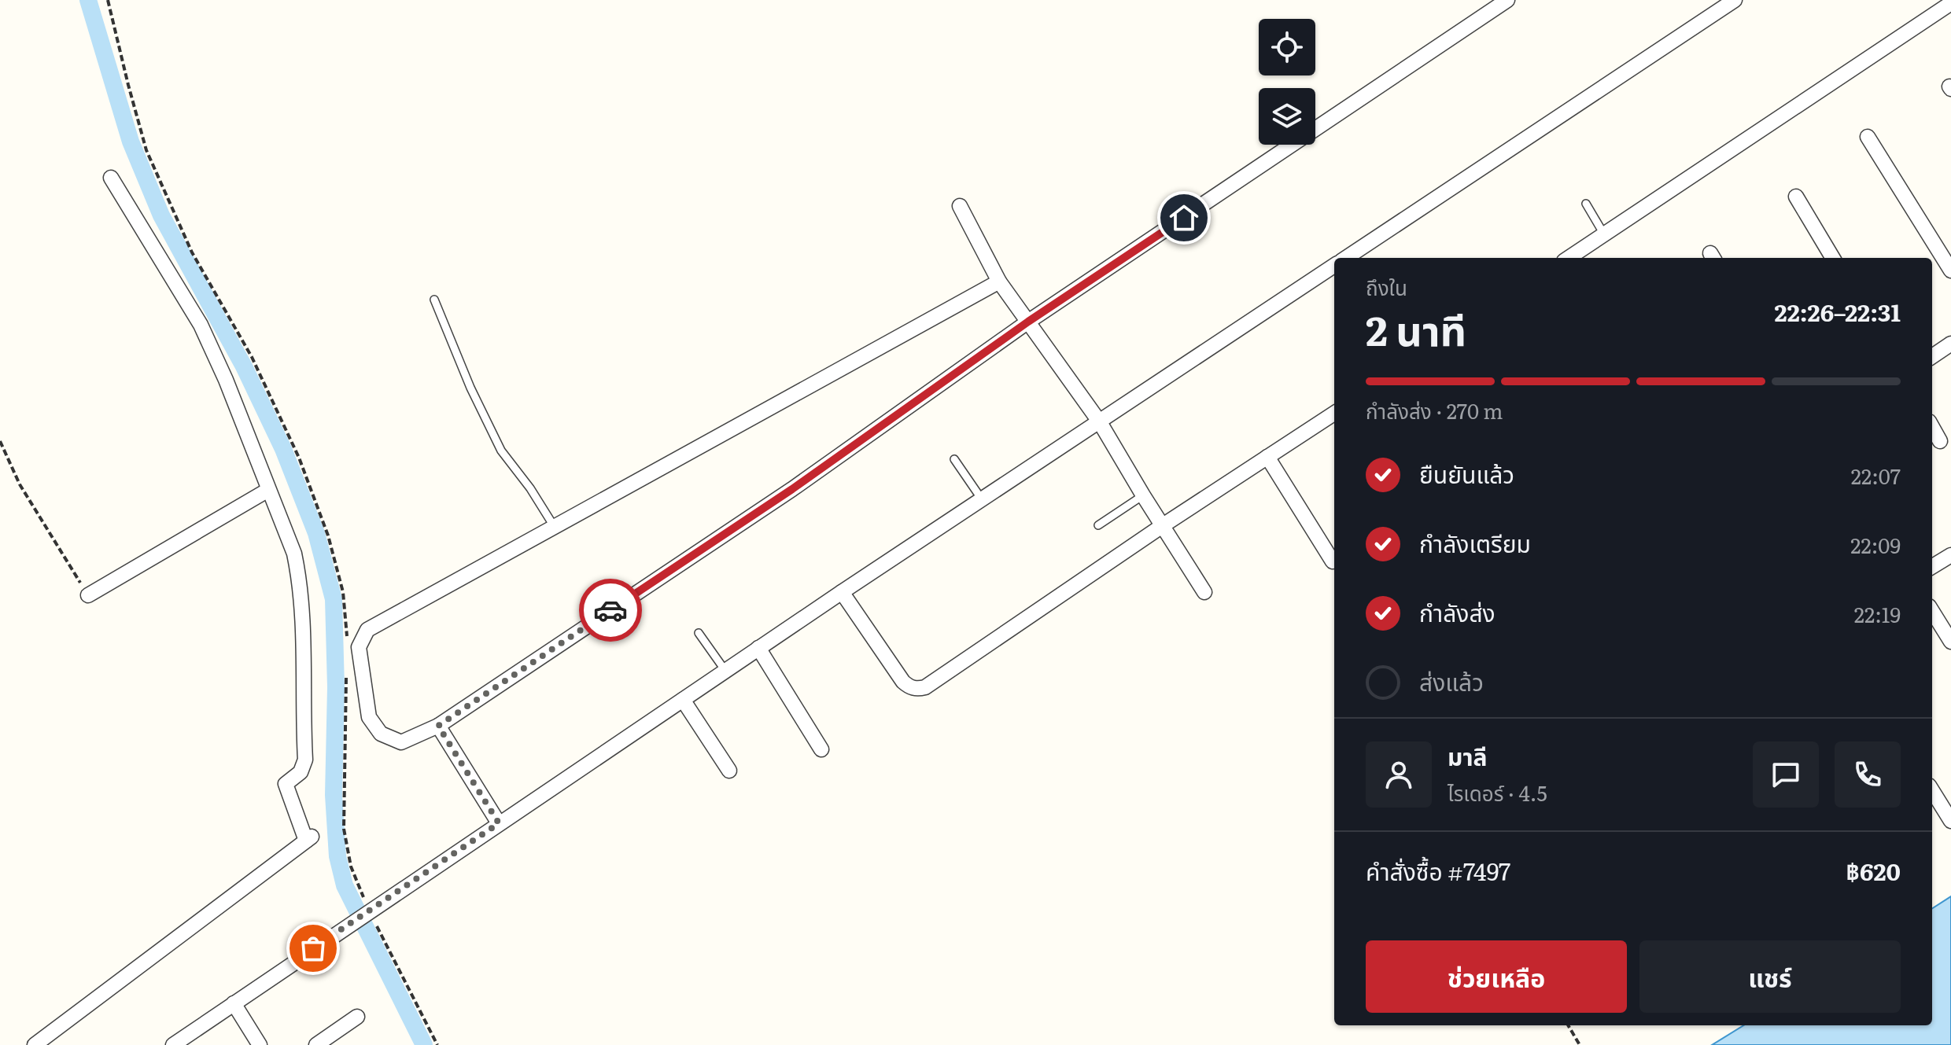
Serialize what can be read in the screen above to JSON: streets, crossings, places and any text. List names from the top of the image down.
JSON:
{
  "page": {
    "heading": ["2 นาที", "ถึงใน", "22:26–22:31"],
    "panel": [
      "มาลี",
      "ไรเดอร์ · 4.5",
      "คำสั่งซื้อ #7497",
      "฿620"
    ],
    "bar": "กำลังส่ง · 270 m",
    "list": [
      ["ยืนยันแล้ว", "22:07"],
      ["กำลังเตรียม", "22:09"],
      ["กำลังส่ง", "22:19"],
      "ส่งแล้ว"
    ],
    "buttons": ["ช่วยเหลือ", "แชร์"]
  }
}
